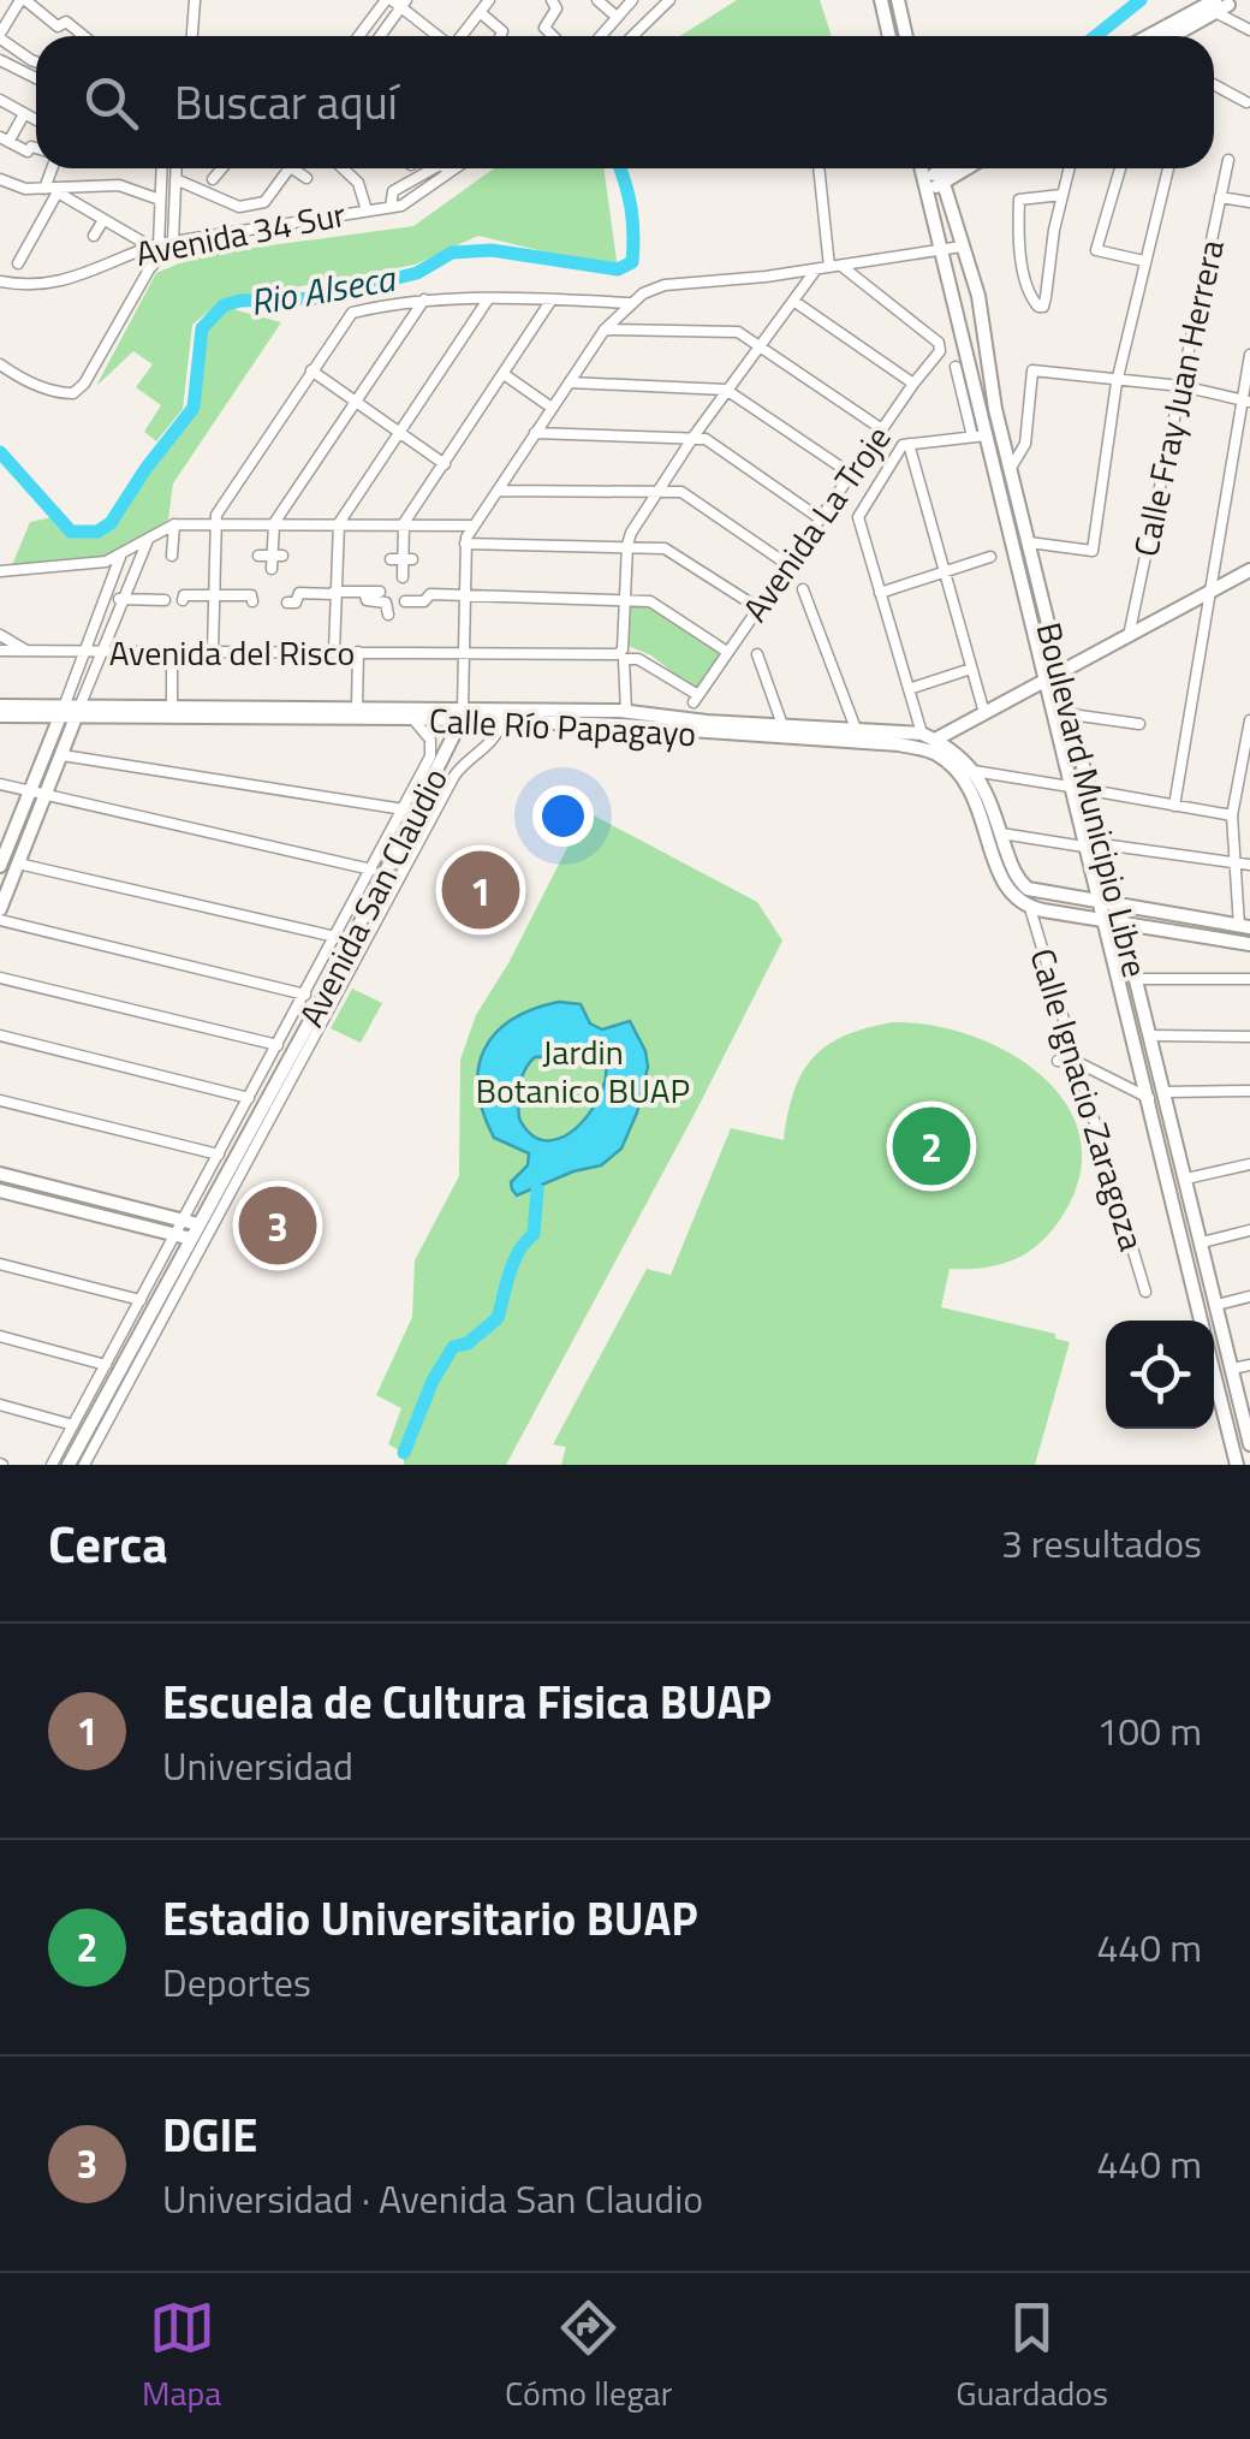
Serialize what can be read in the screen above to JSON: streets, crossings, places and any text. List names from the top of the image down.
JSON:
{
  "streets": {
    "main road": ["Calle Río Papagayo", "Boulevard Municipio Libre", "Avenida San Claudio"],
    "street": [
      "Avenida 34 Sur",
      "Calle Fray Juan Herrera",
      "Avenida La Troje",
      "Avenida del Risco",
      "Calle Ignacio Zaragoza"
    ]
  },
  "crossings": [
    ["Avenida La Troje", "Avenida del Risco"],
    ["Avenida La Troje", "Avenida San Claudio"],
    ["Avenida del Risco", "Avenida San Claudio"],
    ["Calle Río Papagayo", "Avenida San Claudio"],
    ["Calle Río Papagayo", "Calle Ignacio Zaragoza"],
    ["Boulevard Municipio Libre", "Avenida San Claudio"]
  ],
  "water": ["Rio Alseca"],
  "parks": ["Jardin Botanico BUAP"],
  "page": {
    "search": "Buscar aquí",
    "pins": ["1", "2", "3"],
    "heading": ["Cerca", "3 resultados"],
    "list": [
      {
        "mark": "1",
        "name": "Escuela de Cultura Fisica BUAP",
        "note": "Universidad",
        "value": "100 m"
      },
      {
        "mark": "2",
        "name": "Estadio Universitario BUAP",
        "note": "Deportes",
        "value": "440 m"
      },
      {
        "mark": "3",
        "name": "DGIE",
        "note": "Universidad · Avenida San Claudio",
        "value": "440 m"
      }
    ],
    "nav": ["Mapa", "Cómo llegar", "Guardados"]
  }
}
